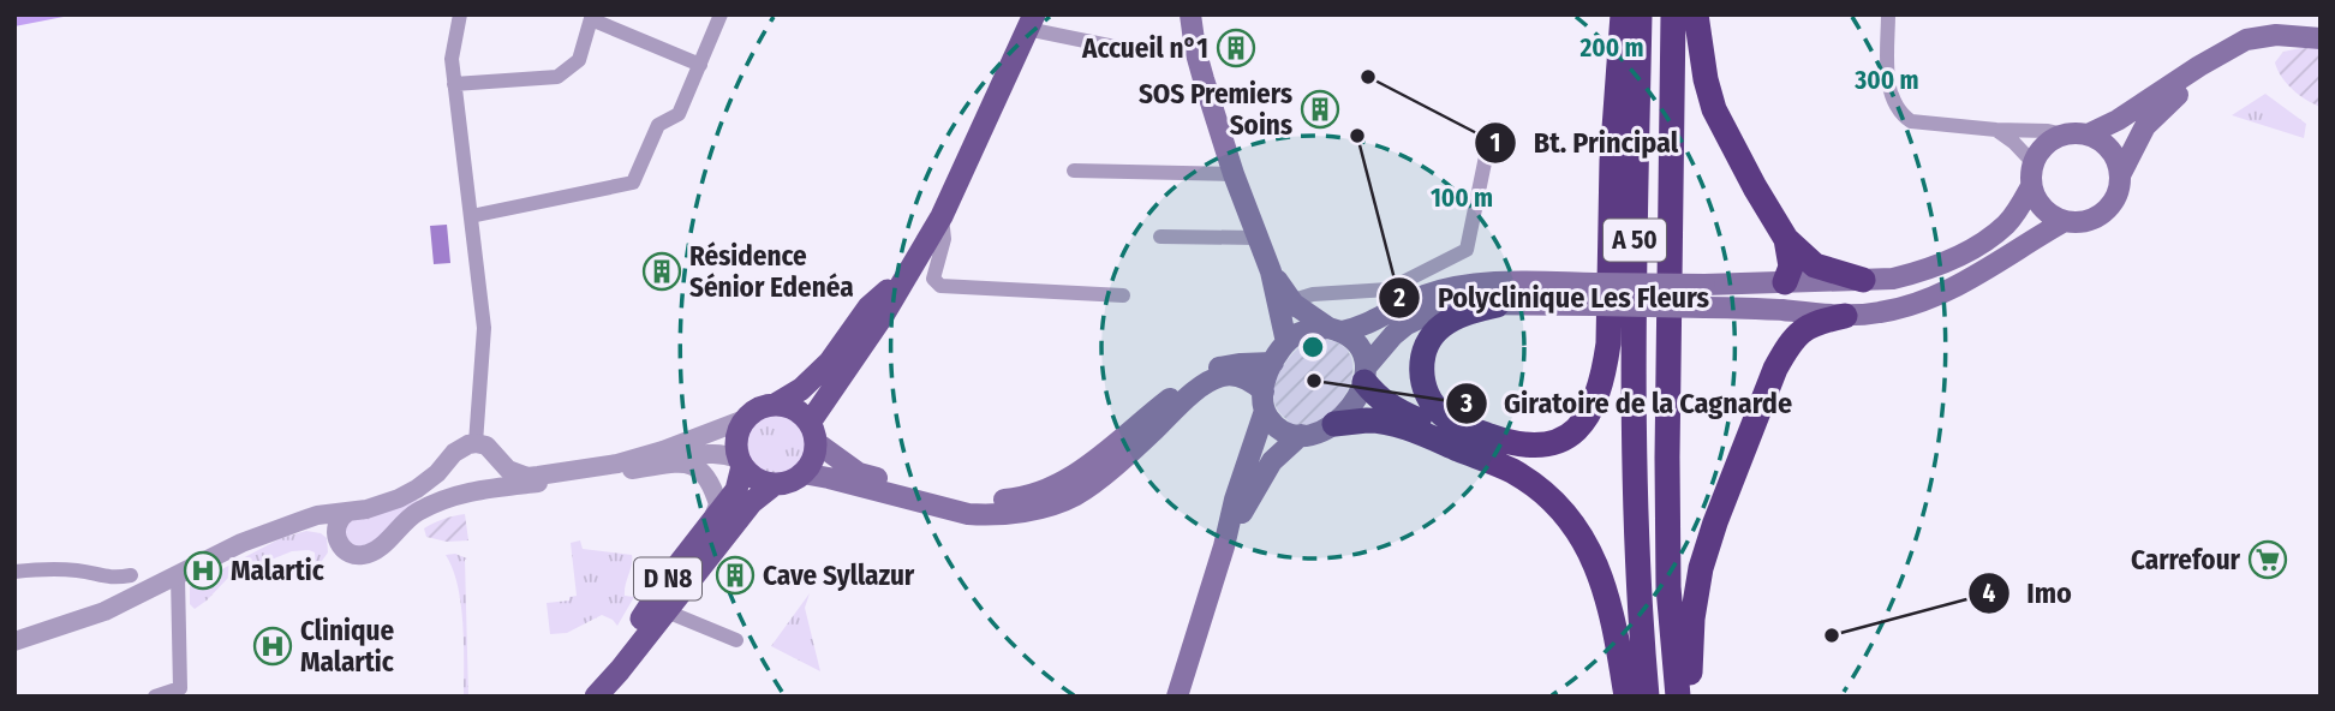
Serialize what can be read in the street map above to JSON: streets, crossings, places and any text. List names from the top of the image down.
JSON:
{
  "streets": {
    "highway": ["A 50"],
    "main road": ["D N8"]
  },
  "places": {
    "building": [
      "Accueil n°1",
      "SOS Premiers Soins",
      "Résidence Sénior Edenéa",
      "Cave Syllazur"
    ],
    "other": [
      "Bt. Principal",
      "Polyclinique Les Fleurs",
      "Giratoire de la Cagnarde",
      "Imo"
    ],
    "supermarket": ["Carrefour"],
    "hospital": ["Malartic", "Clinique Malartic"]
  },
  "rings": ["200 m", "300 m", "100 m"]
}
